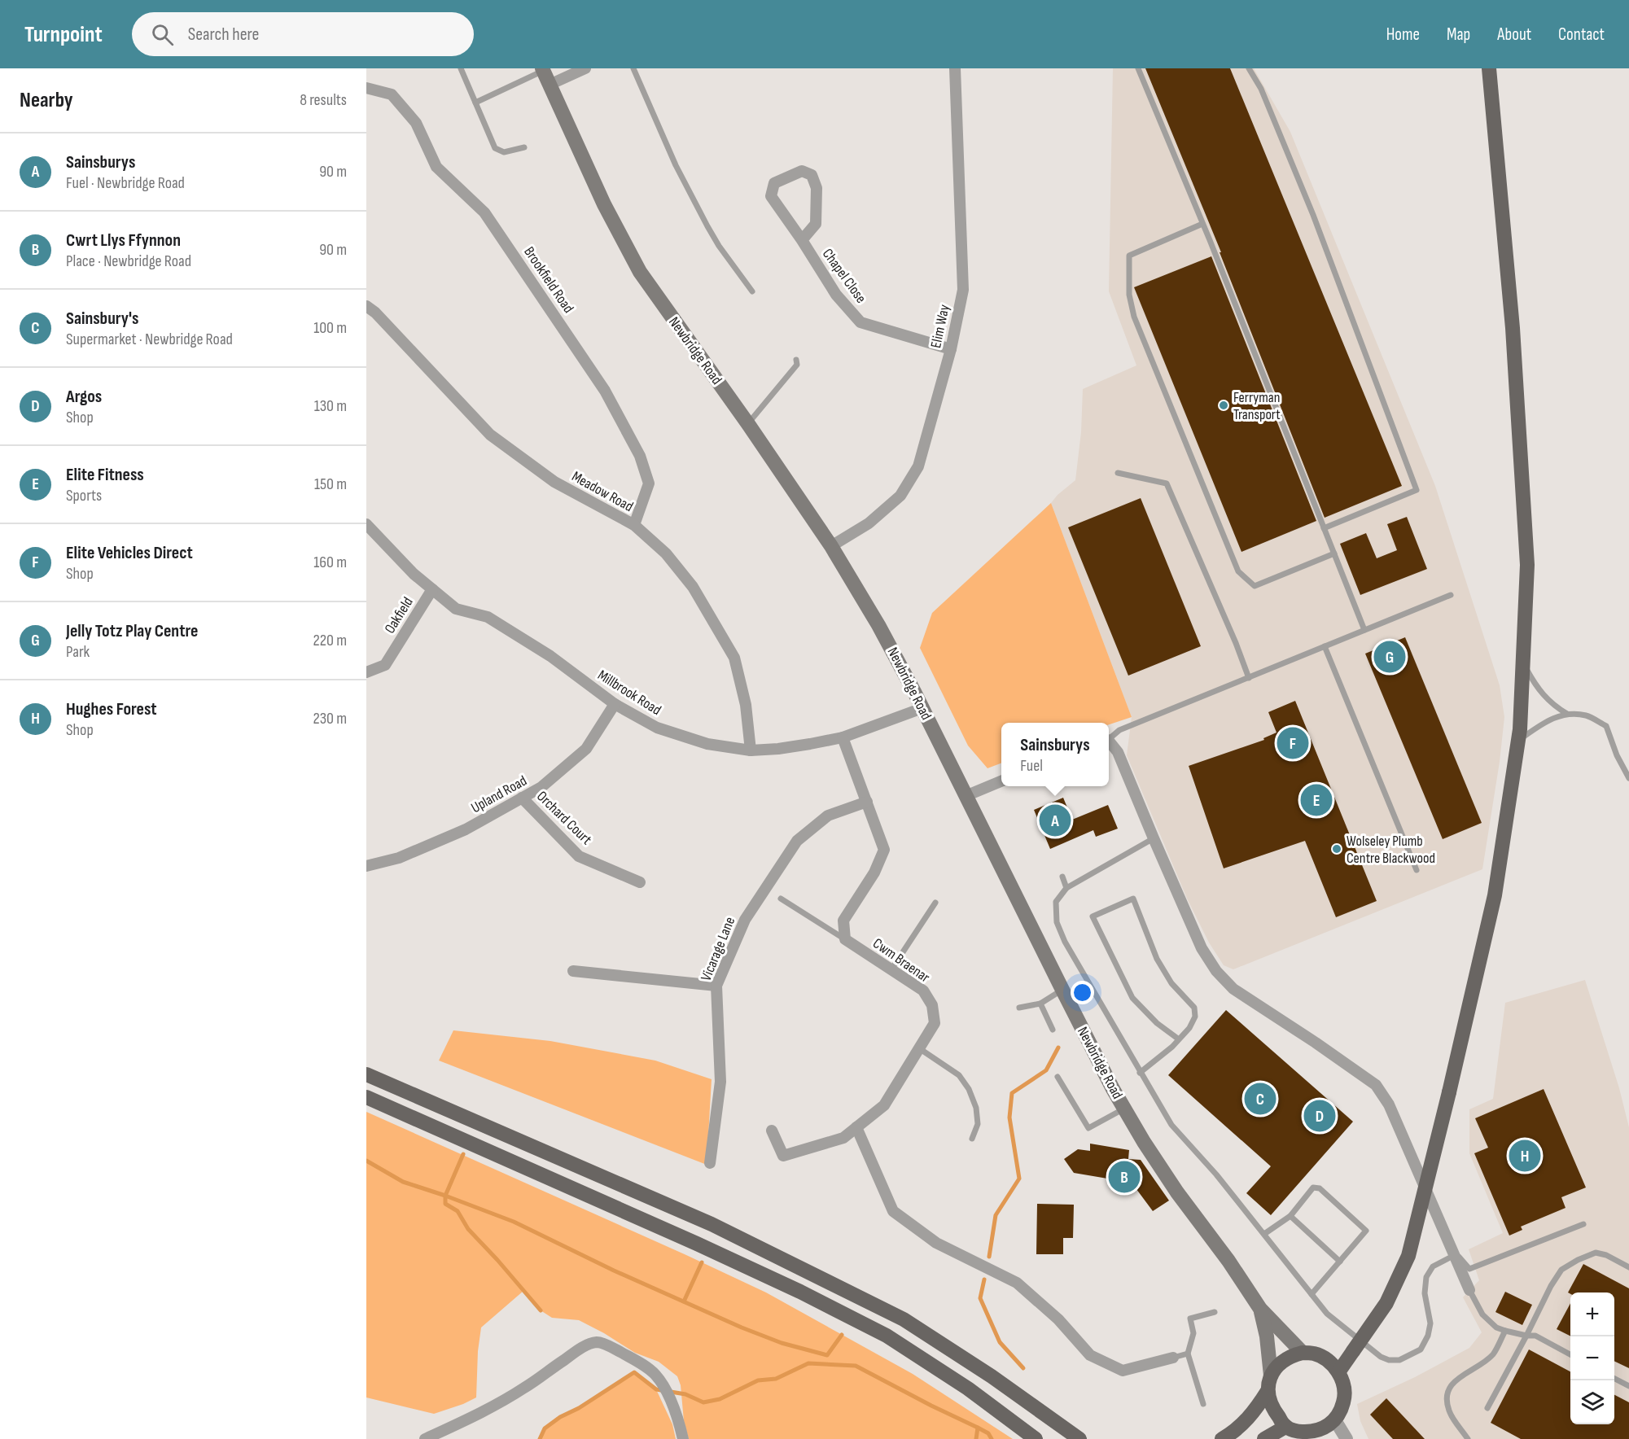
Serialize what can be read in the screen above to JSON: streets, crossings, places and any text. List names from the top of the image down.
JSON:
{
  "streets": {
    "main road": ["Newbridge Road"],
    "street": [
      "Chapel Close",
      "Brookfield Road",
      "Elim Way",
      "Meadow Road",
      "Oakfield",
      "Millbrook Road",
      "Upland Road",
      "Orchard Court",
      "Vicarage Lane",
      "Cwm Braenar"
    ]
  },
  "crossings": [
    ["Chapel Close", "Elim Way"],
    ["Brookfield Road", "Meadow Road"],
    ["Elim Way", "Newbridge Road"],
    ["Newbridge Road", "Millbrook Road"],
    ["Meadow Road", "Millbrook Road"],
    ["Oakfield", "Millbrook Road"],
    ["Millbrook Road", "Upland Road"],
    ["Upland Road", "Orchard Court"]
  ],
  "places": ["Ferryman Transport", "Wolseley Plumb Centre Blackwood"],
  "page": {
    "header": "Turnpoint",
    "search": "Search here",
    "nav": [
      "Home",
      "Map",
      "About",
      "Contact"
    ],
    "heading": ["Nearby", "8 results"],
    "list": [
      {
        "mark": "A",
        "name": "Sainsburys",
        "note": "Fuel · Newbridge Road",
        "value": "90 m"
      },
      {
        "mark": "B",
        "name": "Cwrt Llys Ffynnon",
        "note": "Place · Newbridge Road",
        "value": "90 m"
      },
      {
        "mark": "C",
        "name": "Sainsbury's",
        "note": "Supermarket · Newbridge Road",
        "value": "100 m"
      },
      {
        "mark": "D",
        "name": "Argos",
        "note": "Shop",
        "value": "130 m"
      },
      {
        "mark": "E",
        "name": "Elite Fitness",
        "note": "Sports",
        "value": "150 m"
      },
      {
        "mark": "F",
        "name": "Elite Vehicles Direct",
        "note": "Shop",
        "value": "160 m"
      },
      {
        "mark": "G",
        "name": "Jelly Totz Play Centre",
        "note": "Park",
        "value": "220 m"
      },
      {
        "mark": "H",
        "name": "Hughes Forest",
        "note": "Shop",
        "value": "230 m"
      }
    ],
    "pins": [
      "G",
      "F",
      "E",
      "A",
      "C",
      "D",
      "H",
      "B"
    ],
    "popup": ["Sainsburys", "Fuel"],
    "map_buttons": ["+", "−"]
  }
}
